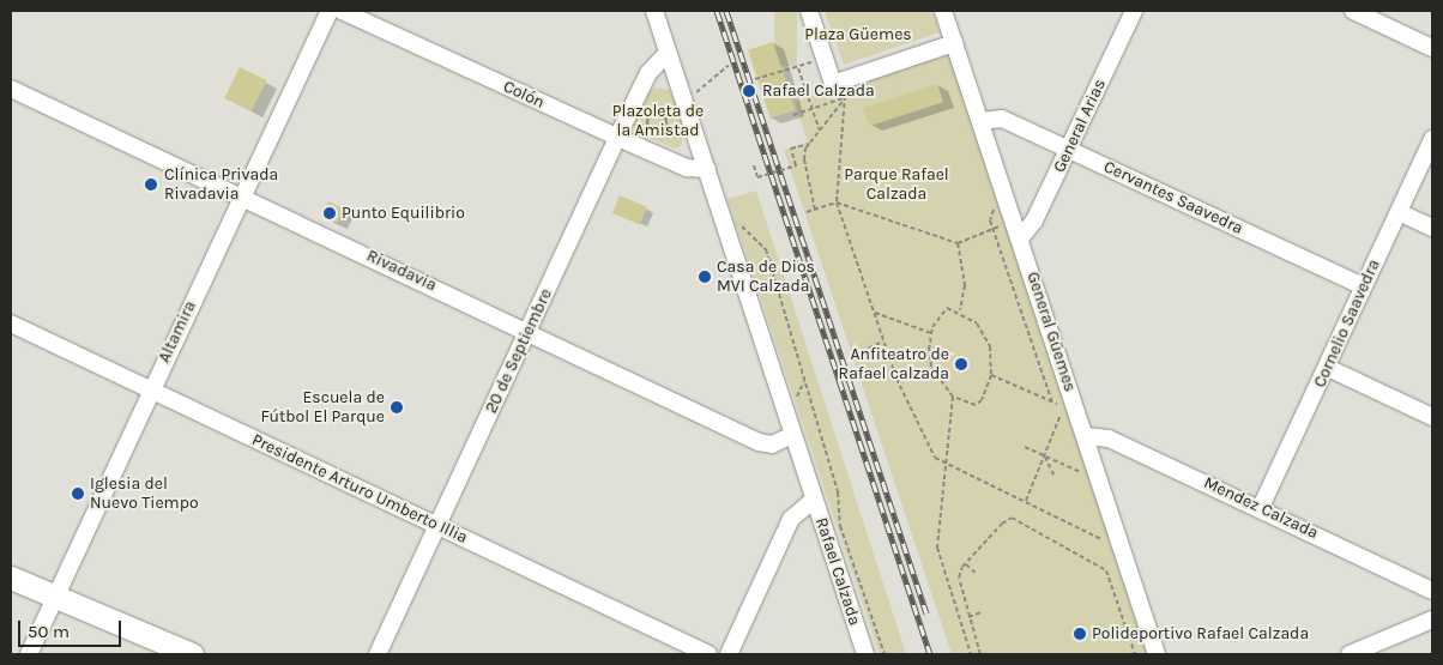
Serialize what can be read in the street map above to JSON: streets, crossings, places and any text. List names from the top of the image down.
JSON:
{
  "streets": {
    "street": [
      "Colón",
      "General Arias",
      "Cervantes Saavedra",
      "Rivadavia",
      "Cornelio Saavedra",
      "Altamira",
      "General Güemes",
      "20 de Septiembre",
      "Presidente Arturo Umberto Illia",
      "Mendez Calzada",
      "Rafael Calzada"
    ]
  },
  "crossings": [
    ["Colón", "20 de Septiembre"],
    ["Colón", "Rafael Calzada"],
    ["General Arias", "Cervantes Saavedra"],
    ["General Arias", "General Güemes"],
    ["Cervantes Saavedra", "Cornelio Saavedra"],
    ["Cervantes Saavedra", "General Güemes"],
    ["Rivadavia", "Altamira"],
    ["Rivadavia", "20 de Septiembre"],
    ["Rivadavia", "Rafael Calzada"],
    ["Cornelio Saavedra", "Mendez Calzada"],
    ["Altamira", "Presidente Arturo Umberto Illia"],
    ["General Güemes", "Mendez Calzada"],
    ["20 de Septiembre", "Presidente Arturo Umberto Illia"],
    ["20 de Septiembre", "Rafael Calzada"]
  ],
  "parks": ["Plaza Güemes", "Plazoleta de la Amistad", "Parque Rafael Calzada"],
  "places": [
    "Rafael Calzada",
    "Clínica Privada Rivadavia",
    "Punto Equilibrio",
    "Casa de Dios MVI Calzada",
    "Anfiteatro de Rafael calzada",
    "Escuela de Fútbol El Parque",
    "Iglesia del Nuevo Tiempo",
    "Polideportivo Rafael Calzada"
  ],
  "scale_bar": "50 m"
}
